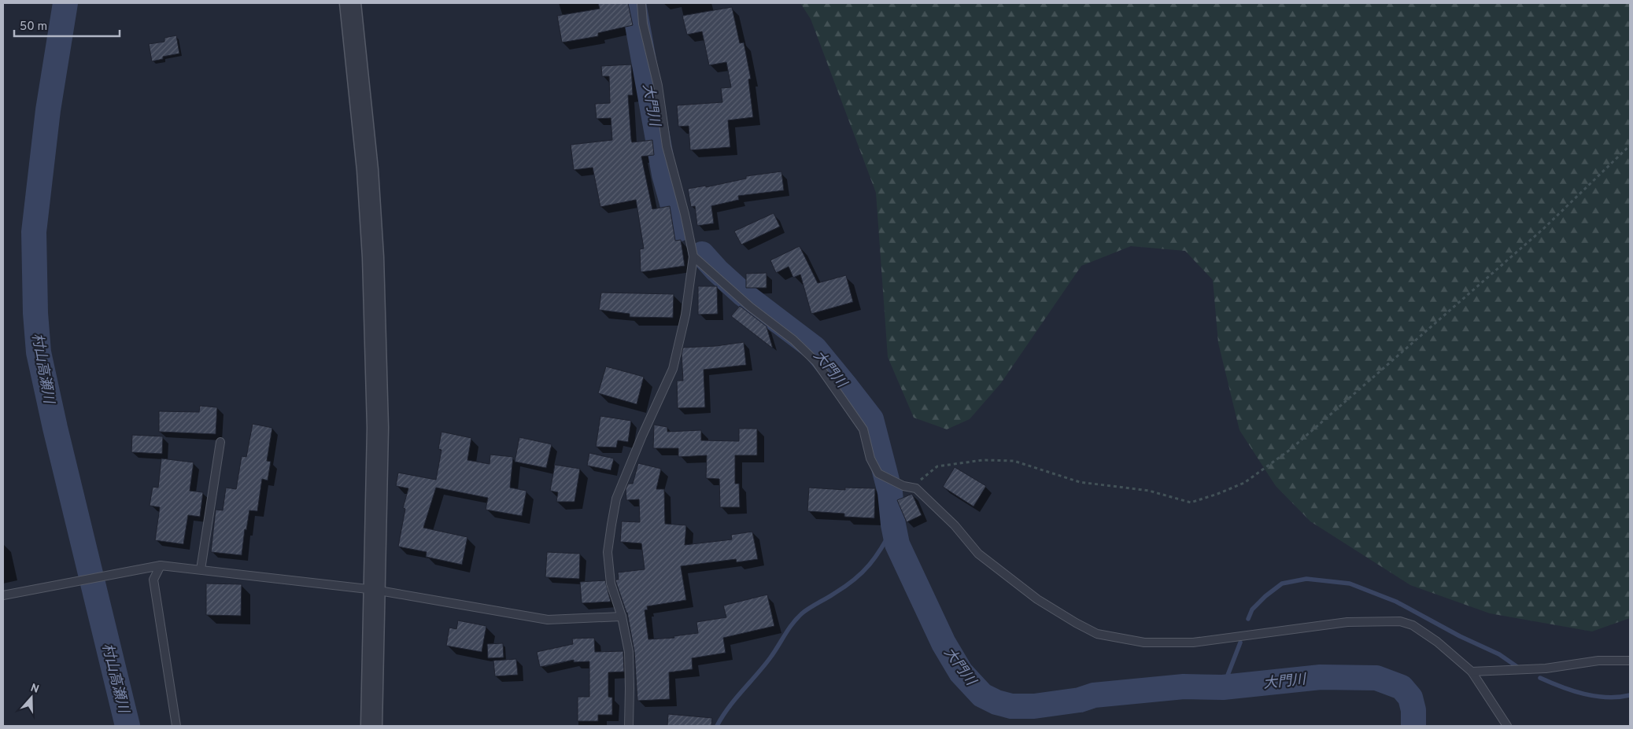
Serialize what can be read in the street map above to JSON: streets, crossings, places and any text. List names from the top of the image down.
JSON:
{
  "water": ["大門川", "村山高瀬川"],
  "scale_bar": "50 m",
  "north": "top"
}
